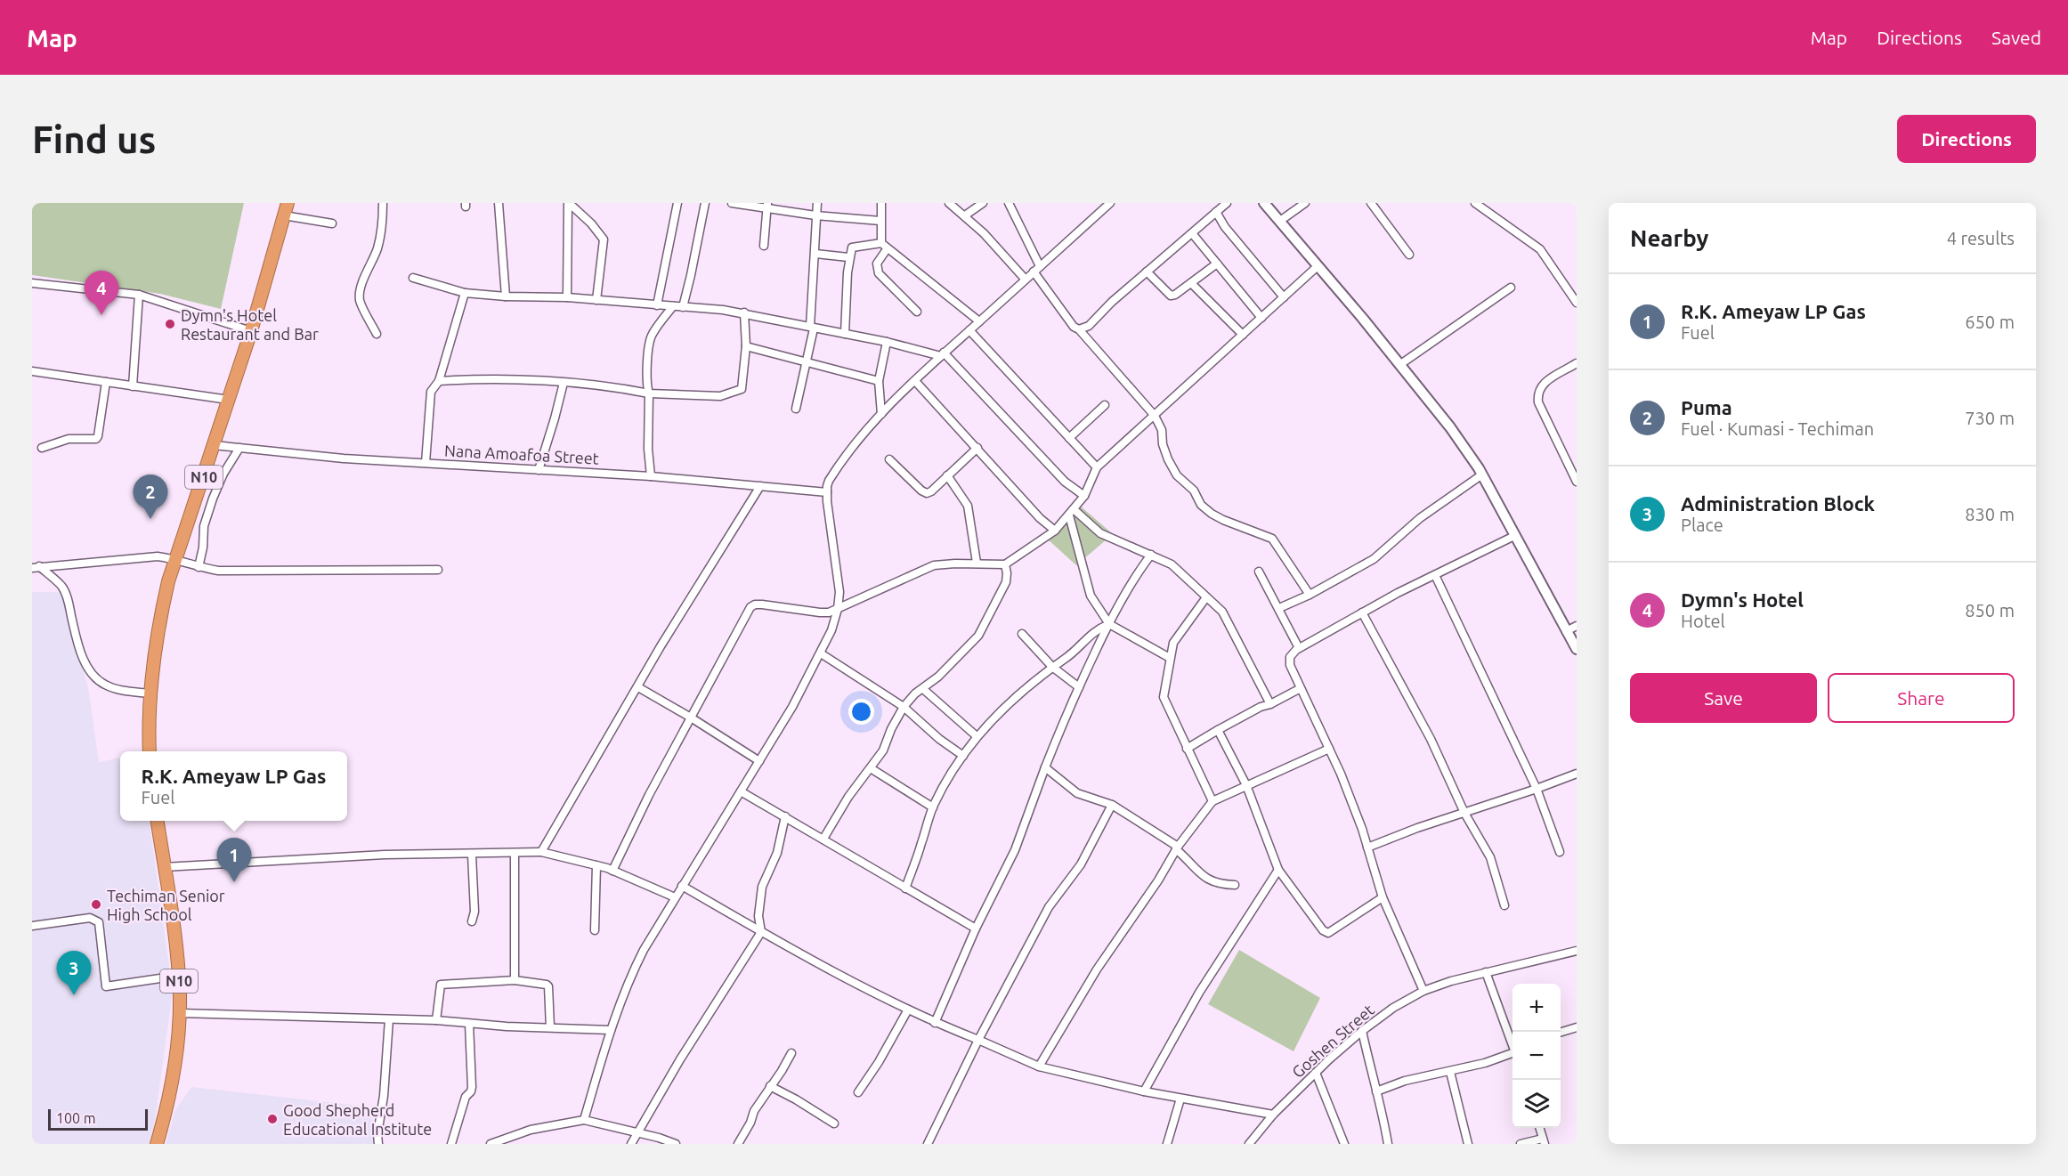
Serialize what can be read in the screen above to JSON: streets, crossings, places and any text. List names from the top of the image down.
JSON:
{
  "streets": {
    "highway": ["N10"],
    "street": ["Nana Amoafoa Street", "Goshen Street"]
  },
  "crossings": [
    ["Nana Amoafoa Street", "N10"]
  ],
  "places": ["Dymn's Hotel Restaurant and Bar", "Techiman Senior High School", "Good Shepherd Educational Institute"],
  "scale_bar": "100 m",
  "page": {
    "header": "Map",
    "nav": ["Map", "Directions", "Saved"],
    "buttons": [
      "Directions",
      ["Save", "Share"]
    ],
    "title": "Find us",
    "heading": ["Nearby", "4 results"],
    "pins": [
      "4",
      "2",
      "1",
      "3"
    ],
    "list": [
      {
        "mark": "1",
        "name": "R.K. Ameyaw LP Gas",
        "note": "Fuel",
        "value": "650 m"
      },
      {
        "mark": "2",
        "name": "Puma",
        "note": "Fuel · Kumasi - Techiman",
        "value": "730 m"
      },
      {
        "mark": "3",
        "name": "Administration Block",
        "note": "Place",
        "value": "830 m"
      },
      {
        "mark": "4",
        "name": "Dymn's Hotel",
        "note": "Hotel",
        "value": "850 m"
      }
    ],
    "popup": ["R.K. Ameyaw LP Gas", "Fuel"],
    "map_buttons": ["+", "−"],
    "scale": "100 m"
  }
}
